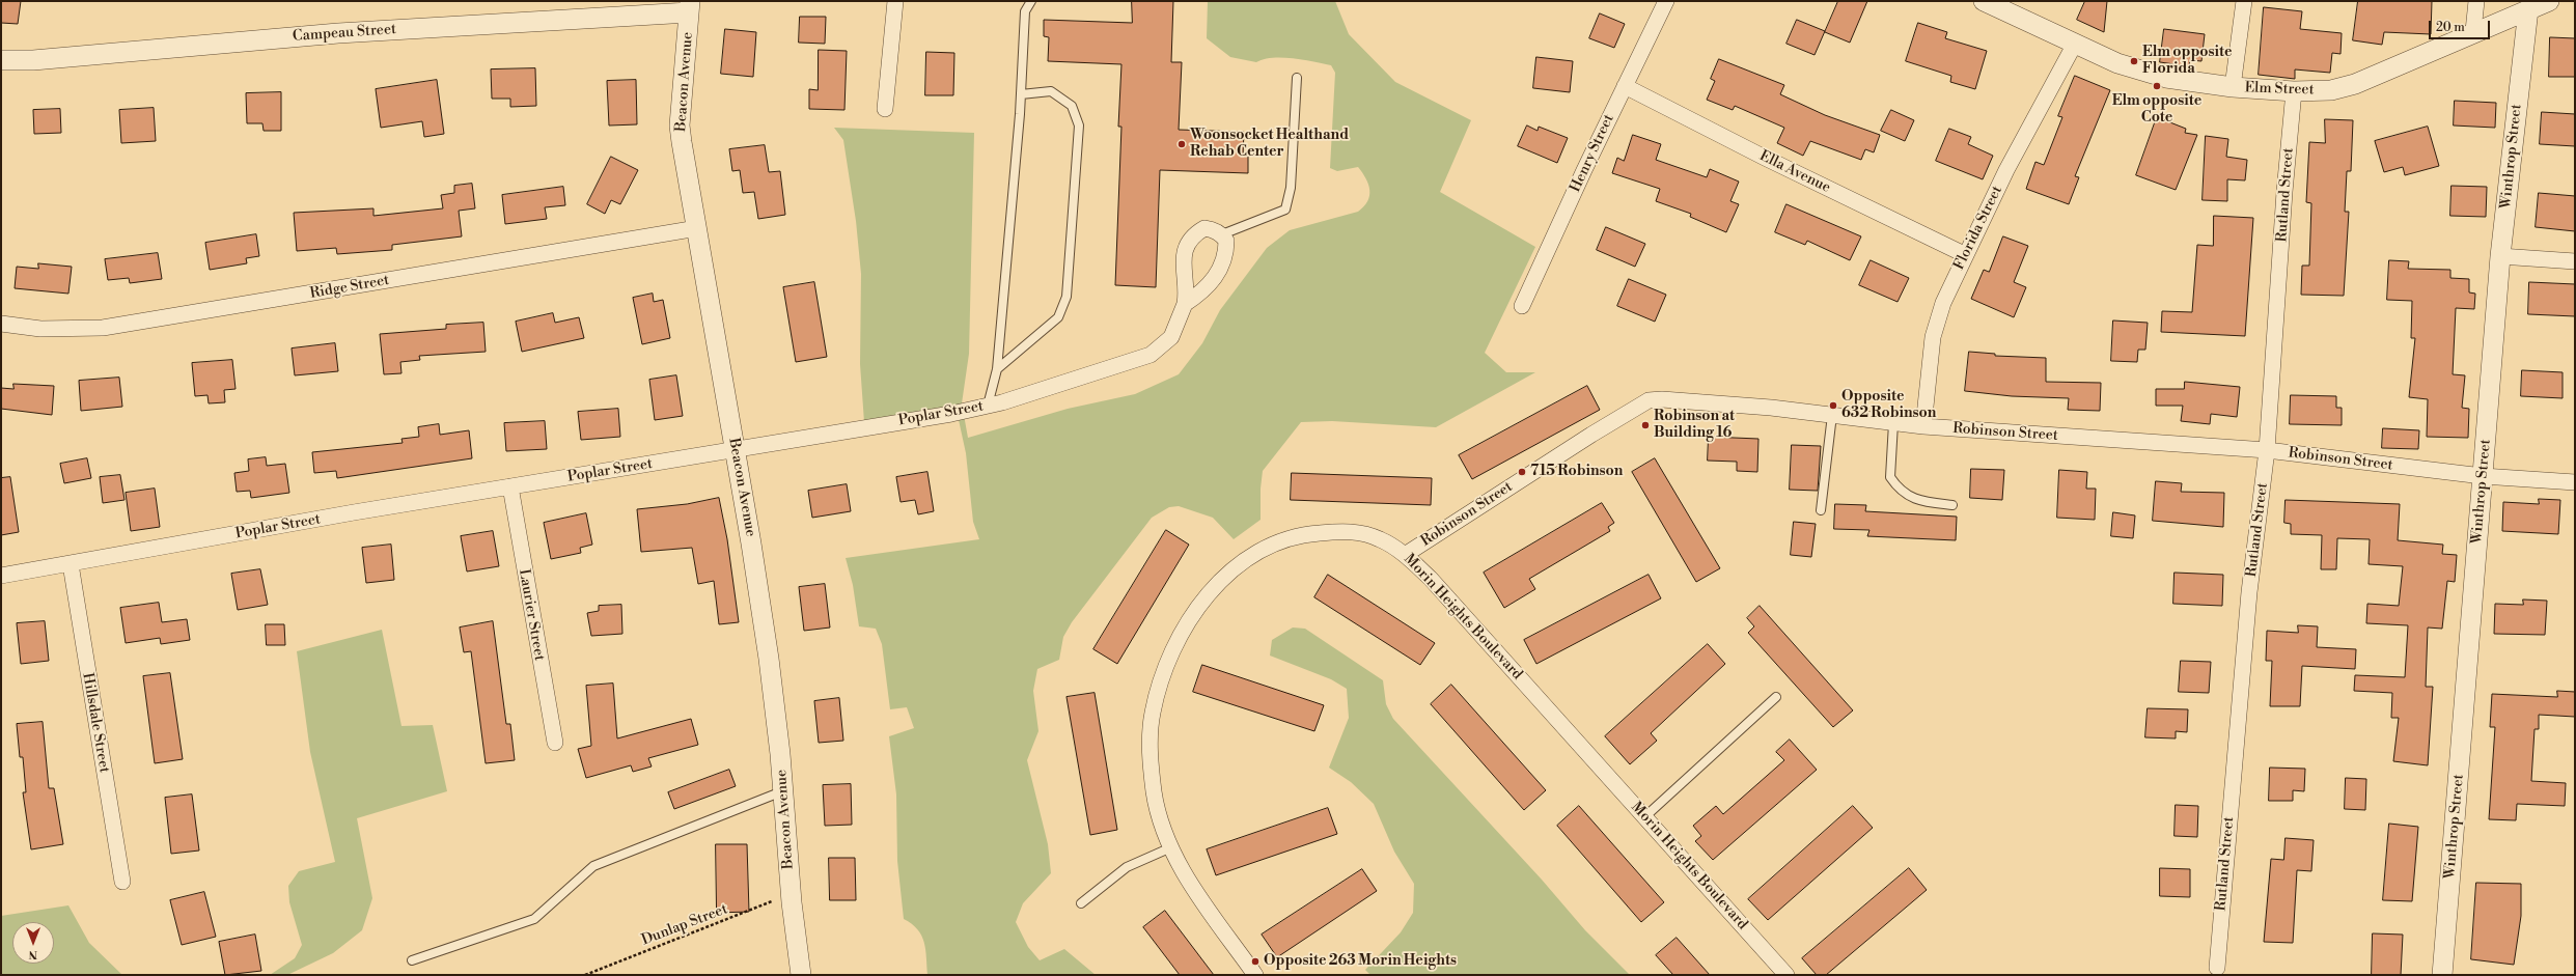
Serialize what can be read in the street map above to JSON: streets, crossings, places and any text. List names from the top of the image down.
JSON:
{
  "streets": {
    "street": [
      "Campeau Street",
      "Beacon Avenue",
      "Elm Street",
      "Henry Street",
      "Winthrop Street",
      "Ella Avenue",
      "Rutland Street",
      "Florida Street",
      "Ridge Street",
      "Poplar Street",
      "Robinson Street",
      "Laurier Street",
      "Morin Heights Boulevard",
      "Hillsdale Street"
    ],
    "path": ["Dunlap Street"]
  },
  "crossings": [
    ["Campeau Street", "Beacon Avenue"],
    ["Beacon Avenue", "Ridge Street"],
    ["Beacon Avenue", "Poplar Street"],
    ["Beacon Avenue", "Dunlap Street"],
    ["Elm Street", "Winthrop Street"],
    ["Elm Street", "Rutland Street"],
    ["Elm Street", "Florida Street"],
    ["Henry Street", "Ella Avenue"],
    ["Winthrop Street", "Robinson Street"],
    ["Ella Avenue", "Florida Street"],
    ["Rutland Street", "Robinson Street"],
    ["Florida Street", "Robinson Street"],
    ["Poplar Street", "Laurier Street"],
    ["Poplar Street", "Hillsdale Street"],
    ["Robinson Street", "Morin Heights Boulevard"]
  ],
  "places": [
    "Elm opposite Florida",
    "Elm opposite Cote",
    "Woonsocket Healthand Rehab Center",
    "Opposite 632 Robinson",
    "Robinson at Building 16",
    "715 Robinson",
    "Opposite 263 Morin Heights"
  ],
  "scale_bar": "20 m",
  "north": "bottom"
}
